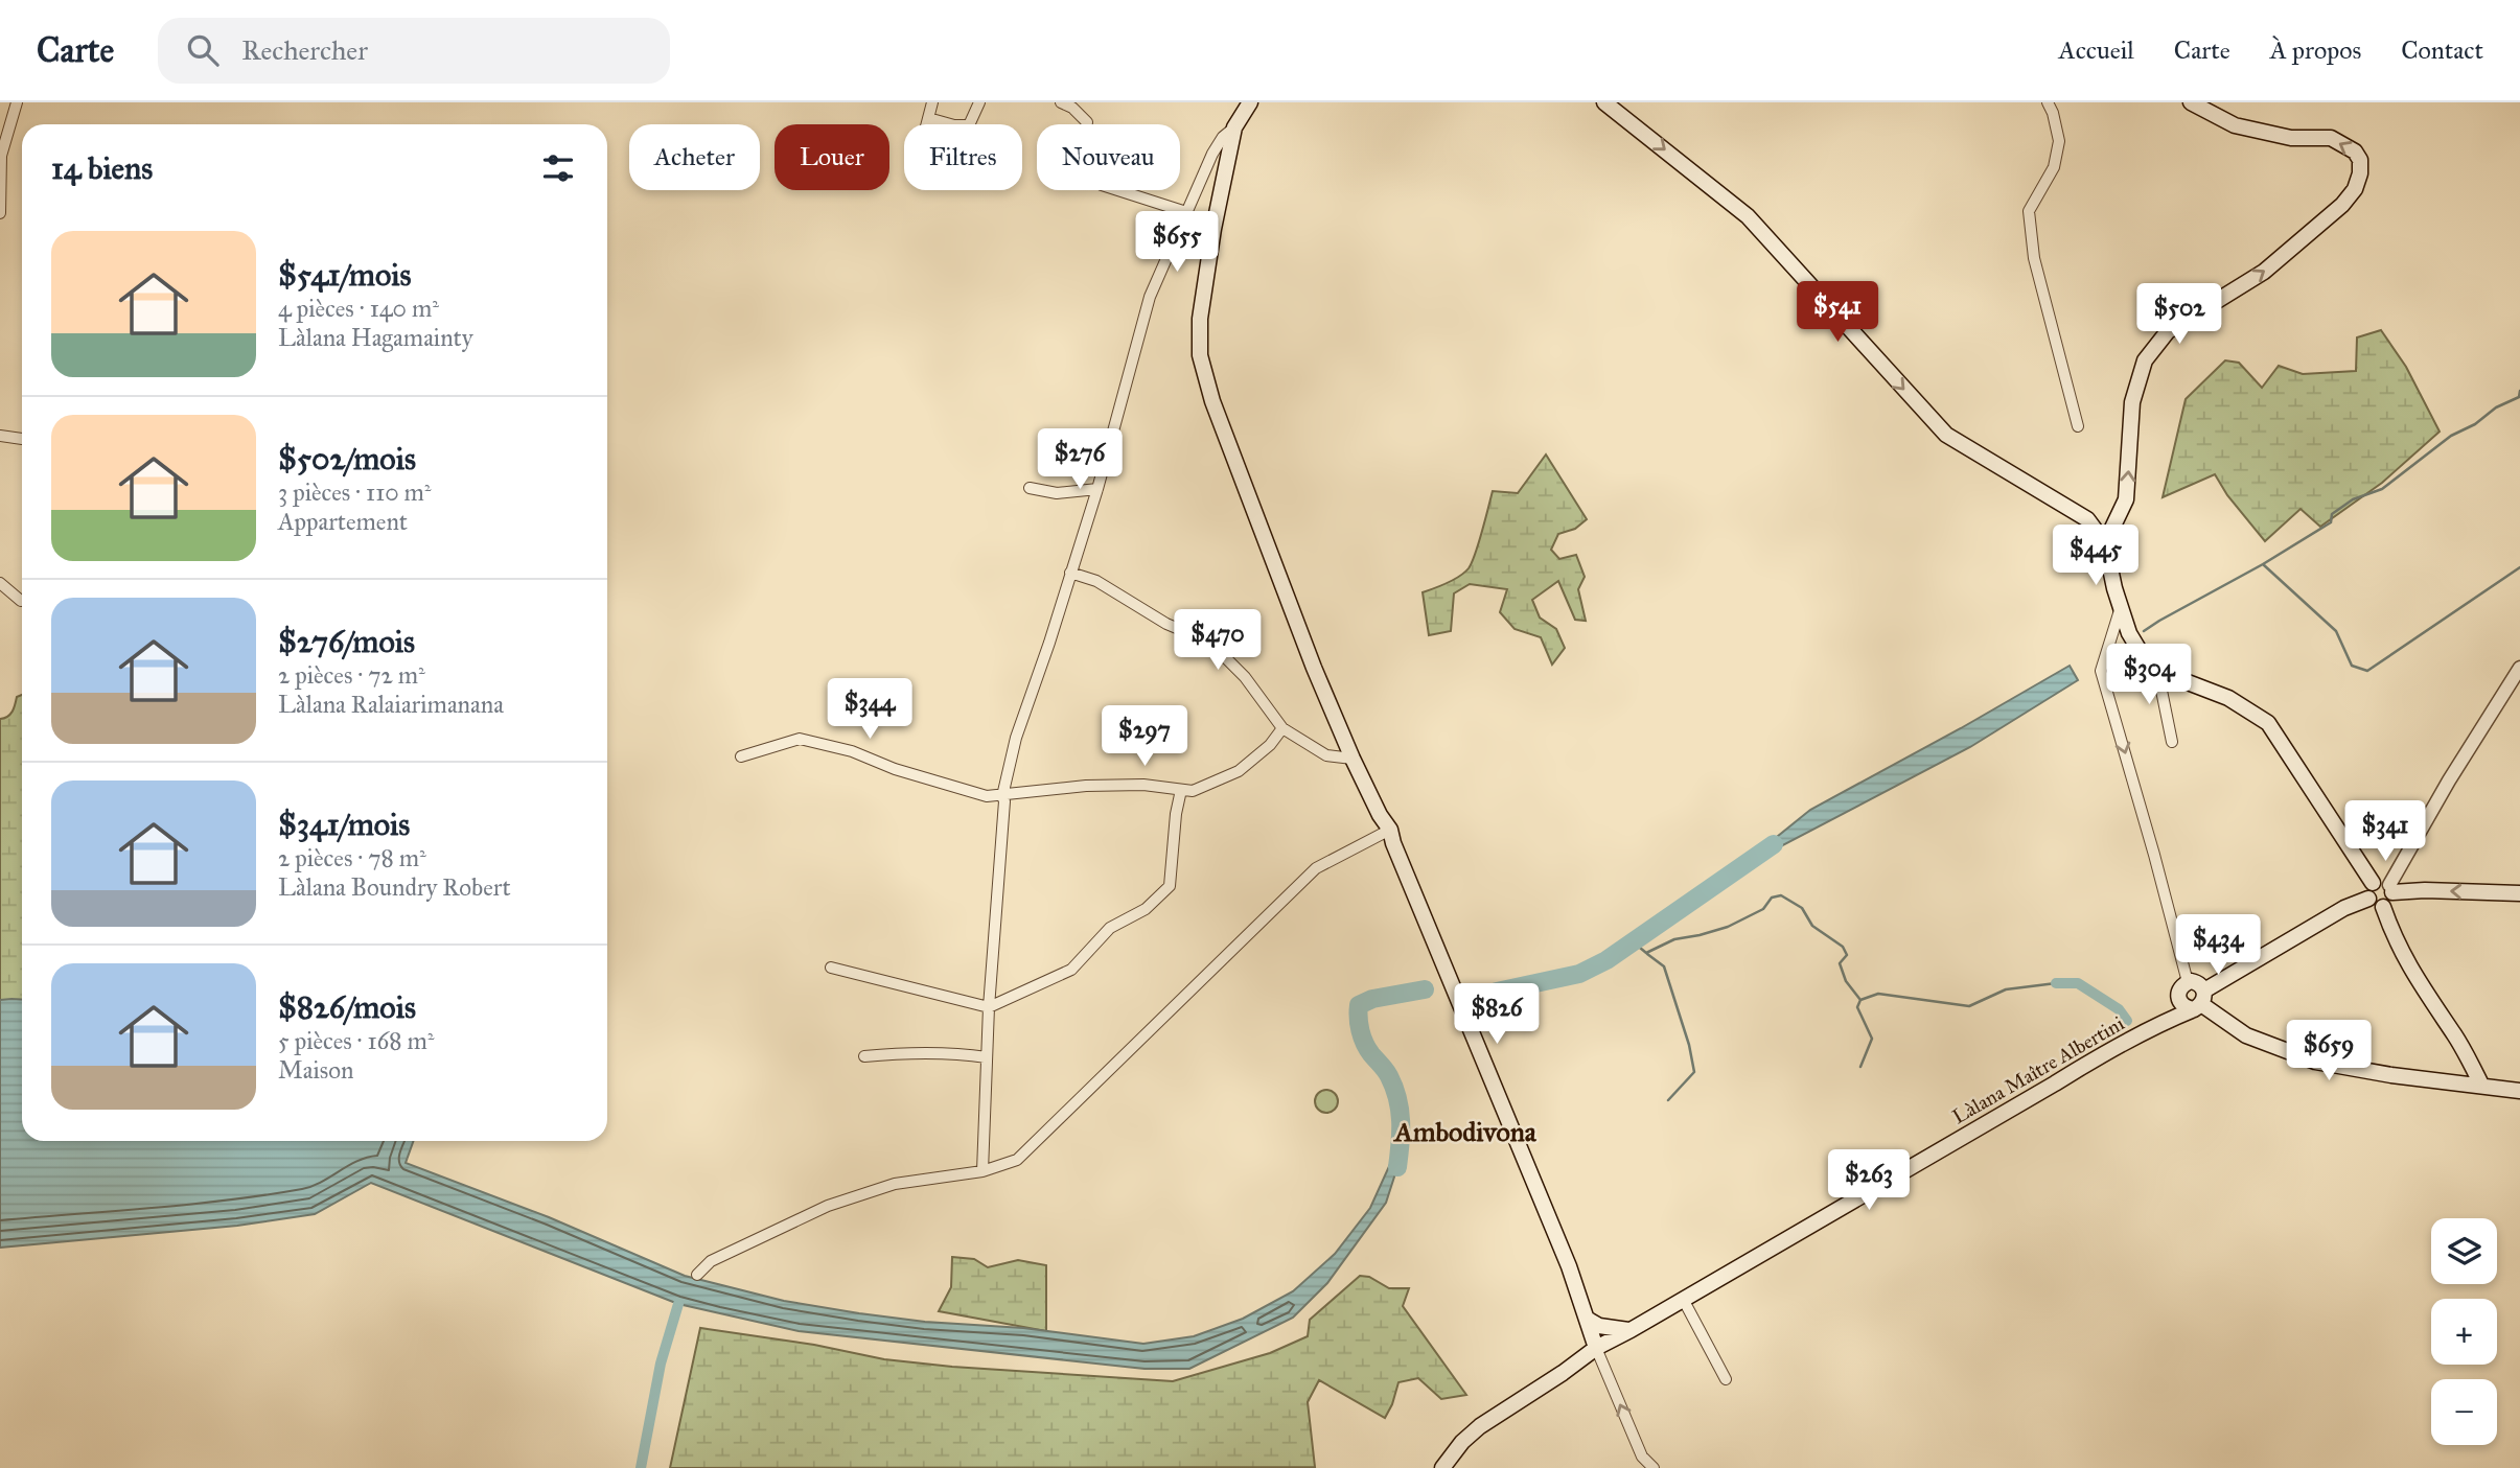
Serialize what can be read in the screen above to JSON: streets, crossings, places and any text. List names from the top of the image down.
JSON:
{
  "streets": {
    "main road": ["Làlana Maître Albertini"]
  },
  "districts": ["Ambodivona"],
  "page": {
    "header": "Carte",
    "search": "Rechercher",
    "nav": [
      "Accueil",
      "Carte",
      "À propos",
      "Contact"
    ],
    "chip": [
      "Acheter",
      "Louer",
      "Filtres",
      "Nouveau"
    ],
    "heading": "14 biens",
    "price": [
      "$655",
      "$541",
      "$502",
      "$276",
      "$445",
      "$470",
      "$304",
      "$344",
      "$297",
      "$341",
      "$434",
      "$826",
      "$659",
      "$263"
    ],
    "list": [
      {
        "name": "$541/mois",
        "note": "4 pièces · 140 m² · Làlana Hagamainty"
      },
      {
        "name": "$502/mois",
        "note": "3 pièces · 110 m² · Appartement"
      },
      {
        "name": "$276/mois",
        "note": "2 pièces · 72 m² · Làlana Ralaiarimanana"
      },
      {
        "name": "$341/mois",
        "note": "2 pièces · 78 m² · Làlana Boundry Robert"
      },
      {
        "name": "$826/mois",
        "note": "5 pièces · 168 m² · Maison"
      }
    ],
    "map_buttons": ["+", "−"]
  }
}
